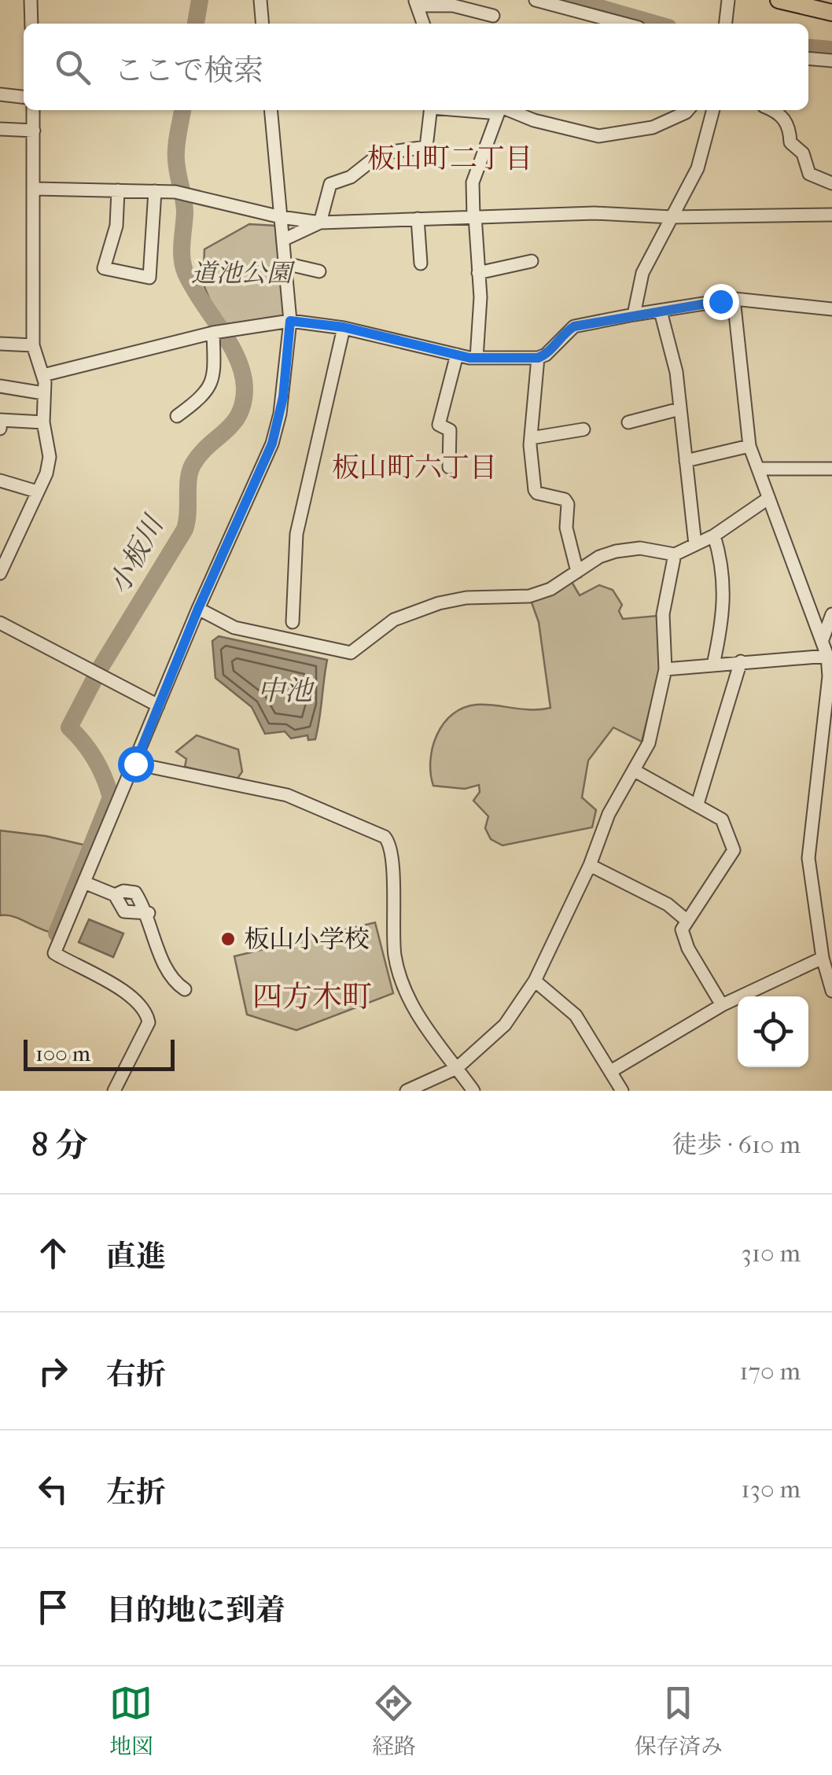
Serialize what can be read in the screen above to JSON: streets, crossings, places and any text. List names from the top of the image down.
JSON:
{
  "districts": ["板山町二丁目", "板山町六丁目", "四方木町"],
  "water": ["小板川", "中池"],
  "parks": ["道池公園"],
  "places": ["板山小学校"],
  "scale_bar": "100 m",
  "page": {
    "search": "ここで検索",
    "scale": "100 m",
    "heading": ["8 分", "徒歩 · 610 m"],
    "list": [
      ["直進", "310 m"],
      ["右折", "170 m"],
      ["左折", "130 m"],
      "目的地に到着"
    ],
    "nav": ["地図", "経路", "保存済み"]
  }
}
